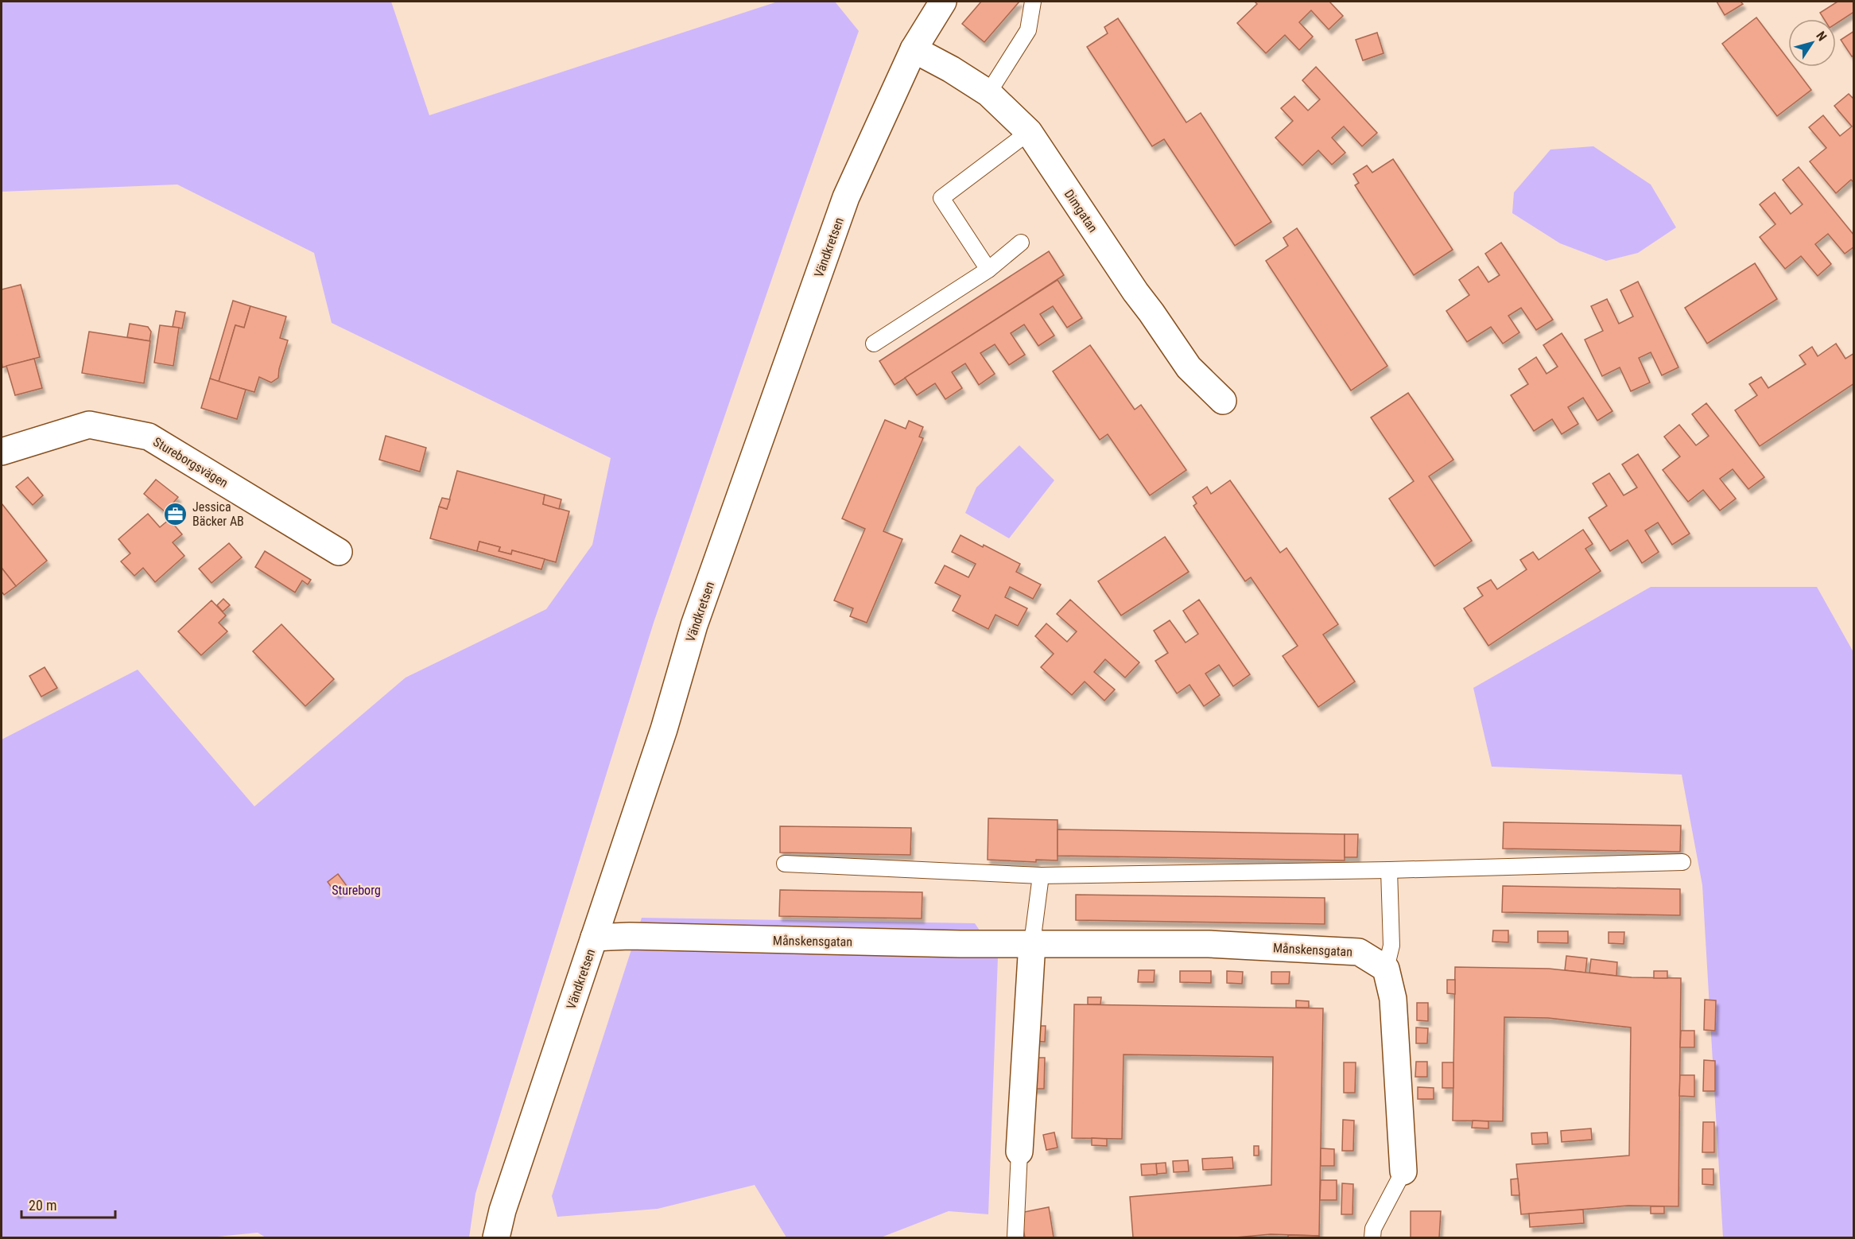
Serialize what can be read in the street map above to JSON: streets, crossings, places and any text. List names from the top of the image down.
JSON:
{
  "streets": {
    "street": [
      "Dimgatan",
      "Vändkretsen",
      "Stureborgsvägen",
      "Månskensgatan"
    ]
  },
  "crossings": [
    ["Dimgatan", "Vändkretsen"],
    ["Vändkretsen", "Månskensgatan"]
  ],
  "parks": ["Stureborg"],
  "places": {
    "office": ["Jessica Bäcker AB"]
  },
  "scale_bar": "20 m",
  "north": "top right"
}
